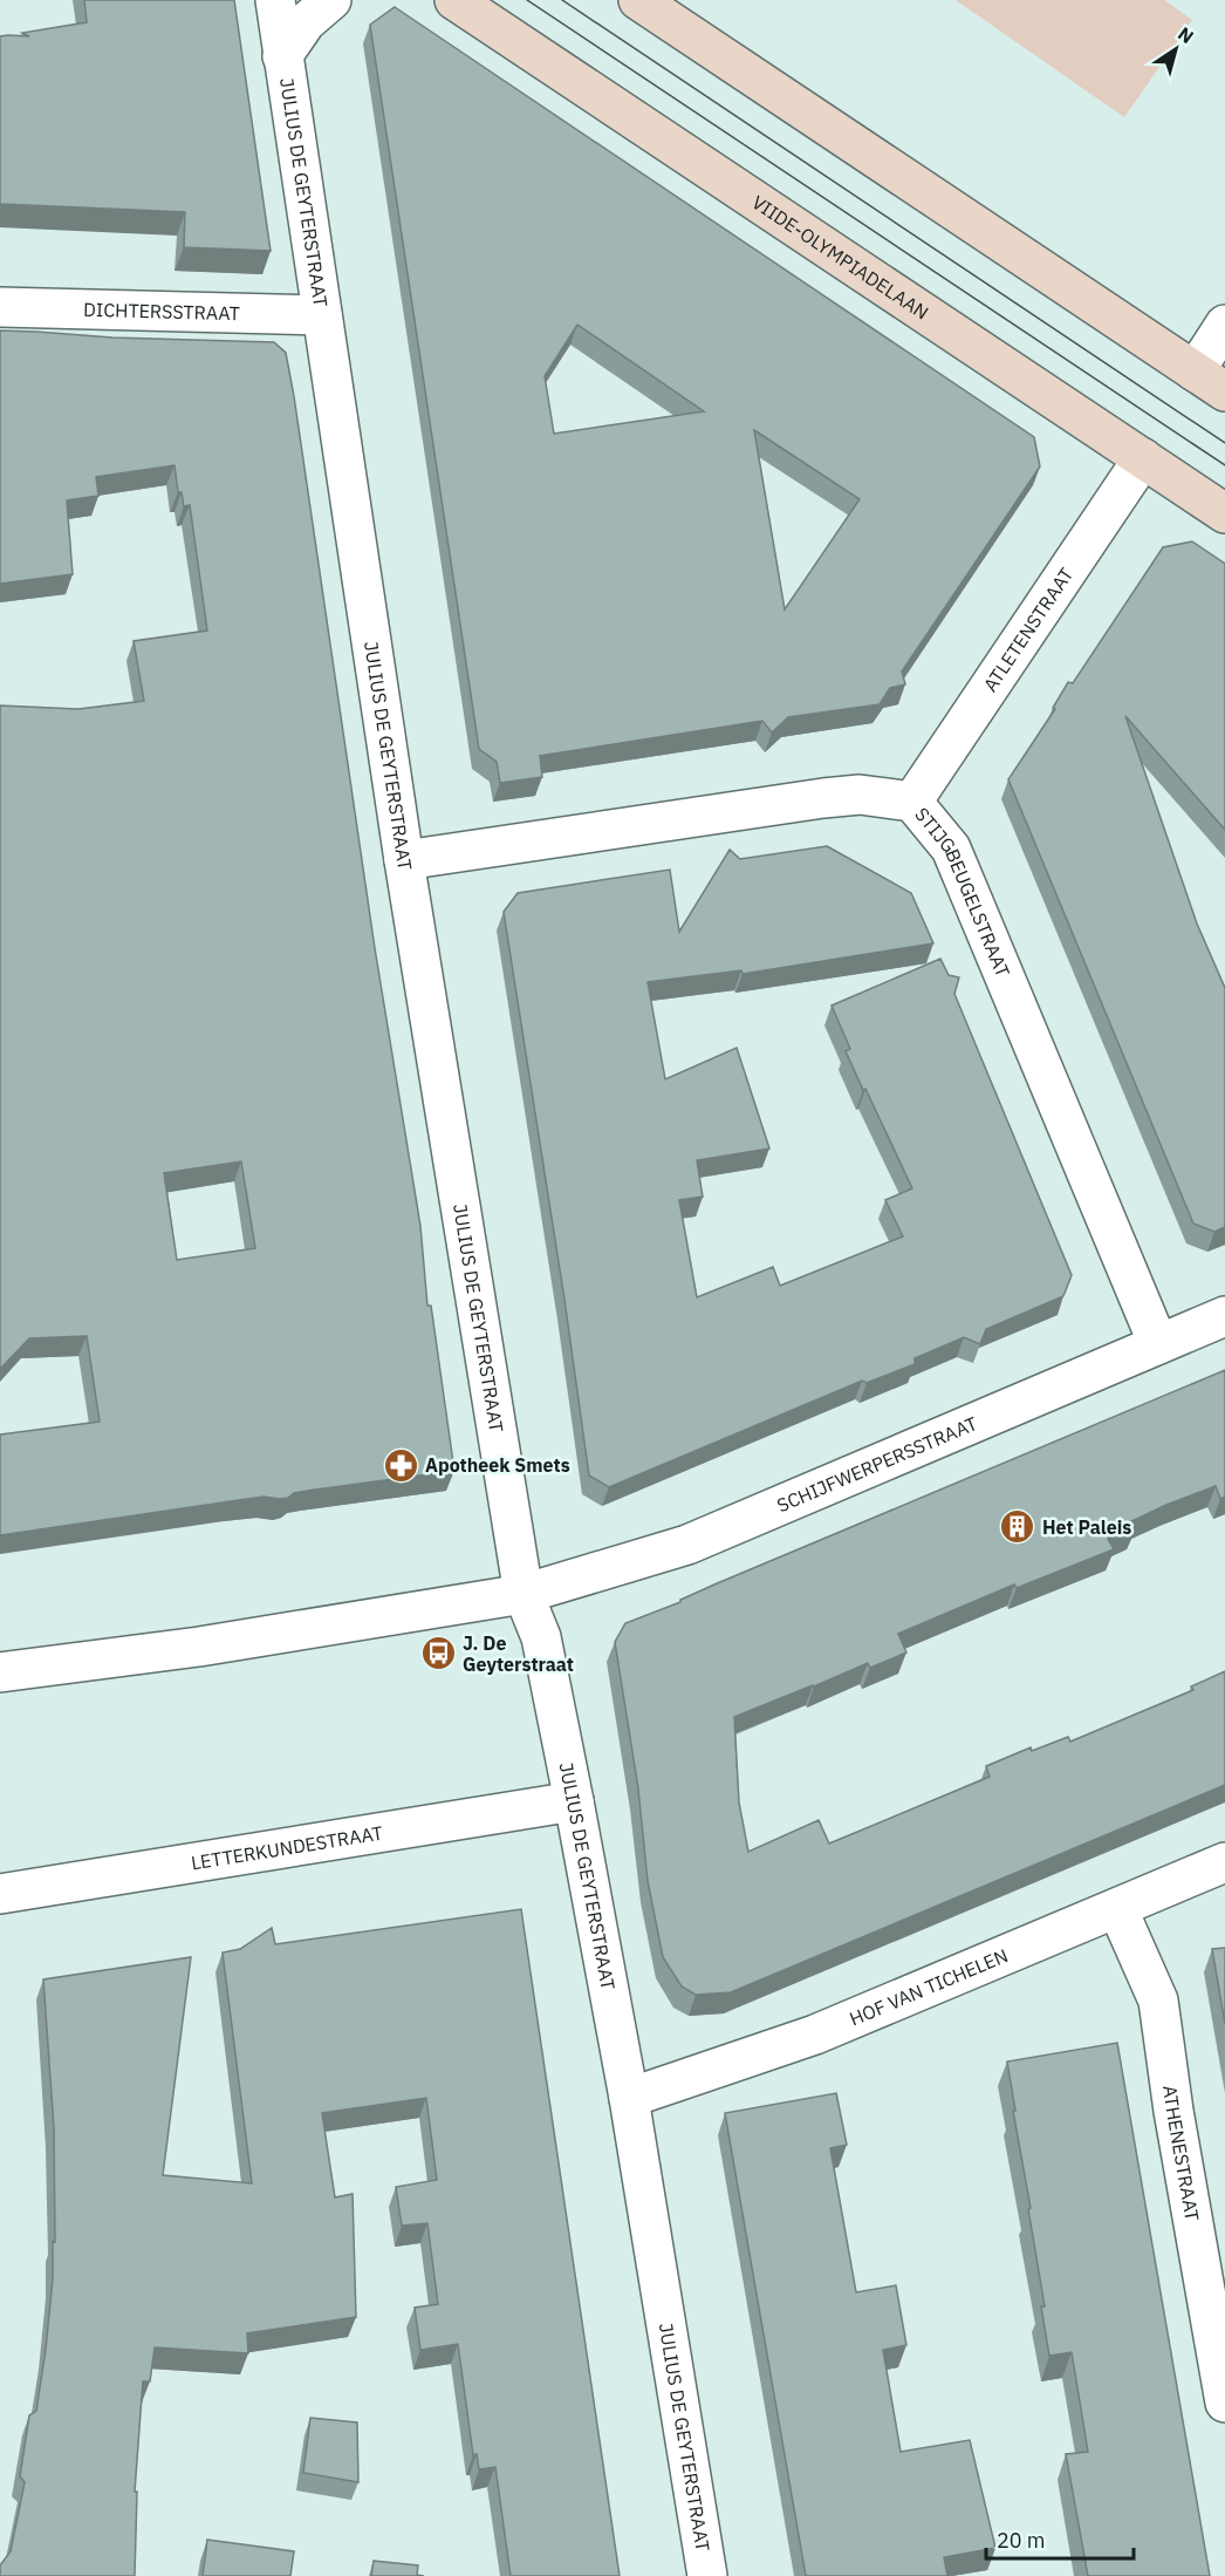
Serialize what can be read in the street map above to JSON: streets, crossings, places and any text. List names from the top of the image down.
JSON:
{
  "streets": {
    "main road": ["VIIDE-OLYMPIADELAAN"],
    "street": [
      "JULIUS DE GEYTERSTRAAT",
      "DICHTERSSTRAAT",
      "ATLETENSTRAAT",
      "STIJGBEUGELSTRAAT",
      "SCHIJFWERPERSSTRAAT",
      "LETTERKUNDESTRAAT",
      "HOF VAN TICHELEN",
      "ATHENESTRAAT"
    ]
  },
  "crossings": [
    ["JULIUS DE GEYTERSTRAAT", "DICHTERSSTRAAT"],
    ["JULIUS DE GEYTERSTRAAT", "STIJGBEUGELSTRAAT"],
    ["JULIUS DE GEYTERSTRAAT", "SCHIJFWERPERSSTRAAT"],
    ["JULIUS DE GEYTERSTRAAT", "LETTERKUNDESTRAAT"],
    ["JULIUS DE GEYTERSTRAAT", "HOF VAN TICHELEN"],
    ["VIIDE-OLYMPIADELAAN", "ATLETENSTRAAT"],
    ["ATLETENSTRAAT", "STIJGBEUGELSTRAAT"],
    ["STIJGBEUGELSTRAAT", "SCHIJFWERPERSSTRAAT"],
    ["HOF VAN TICHELEN", "ATHENESTRAAT"]
  ],
  "places": {
    "pharmacy": ["Apotheek Smets"],
    "building": ["Het Paleis"],
    "bus stop": ["J. De Geyterstraat"]
  },
  "scale_bar": "20 m",
  "north": "top right"
}
